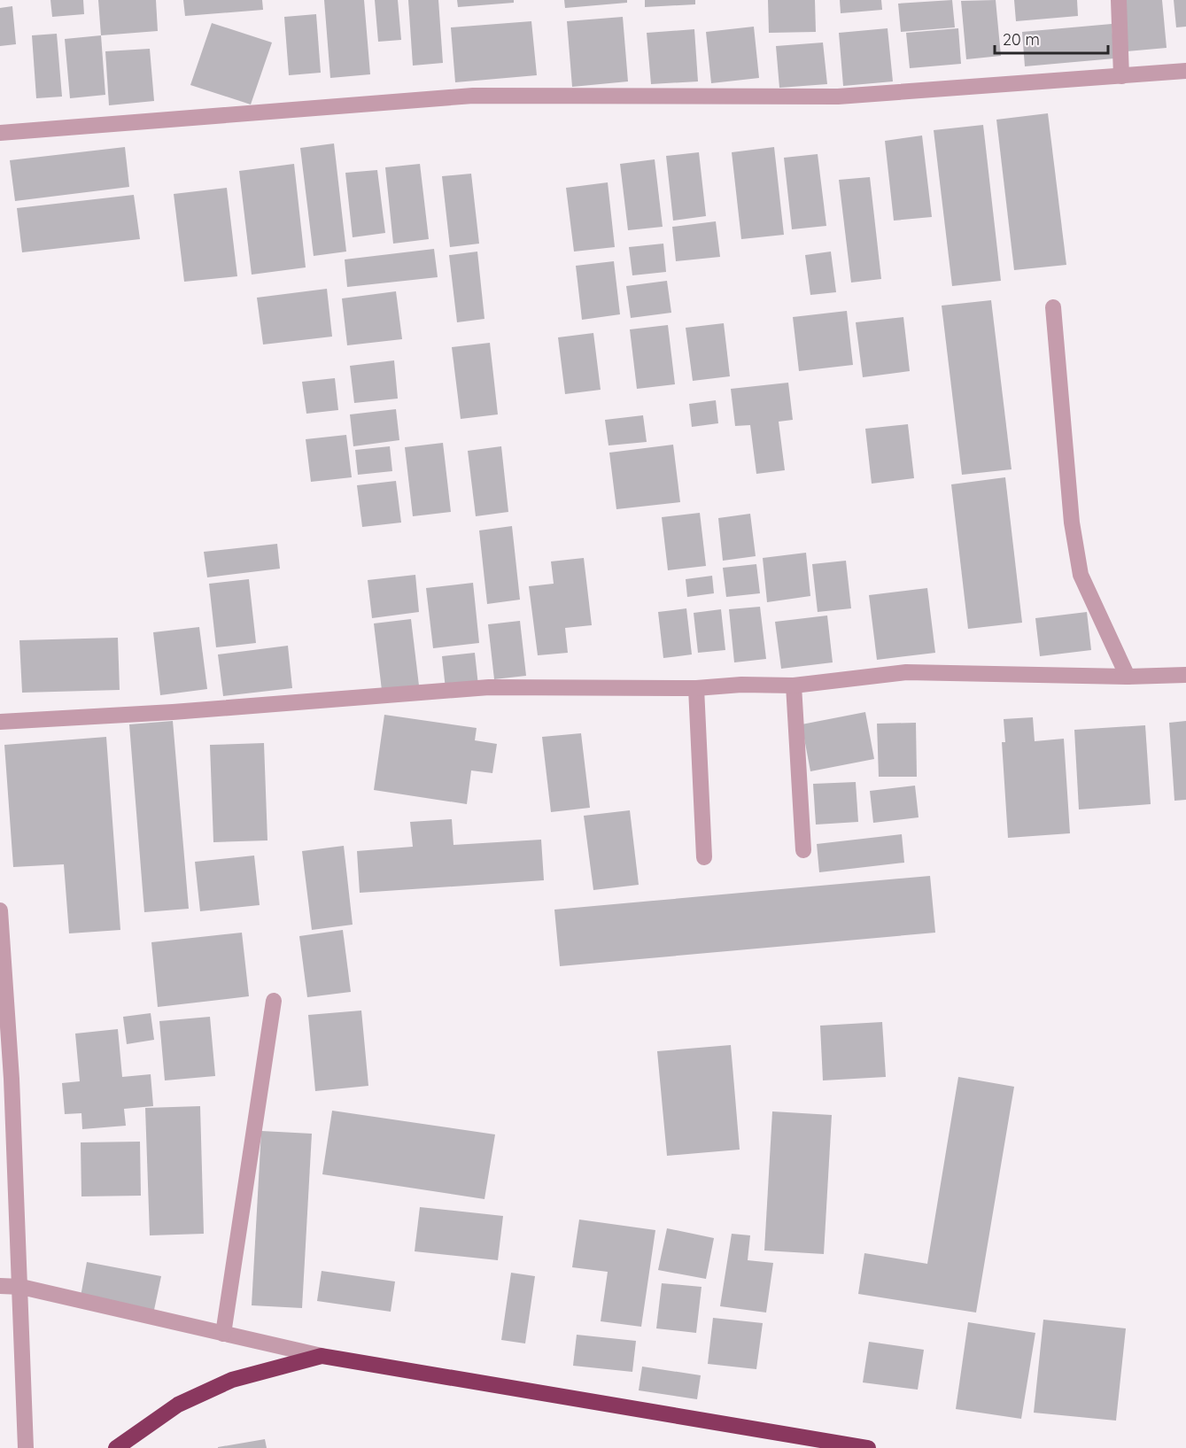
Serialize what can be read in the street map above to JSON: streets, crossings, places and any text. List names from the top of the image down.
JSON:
{
  "scale_bar": "20 m"
}
